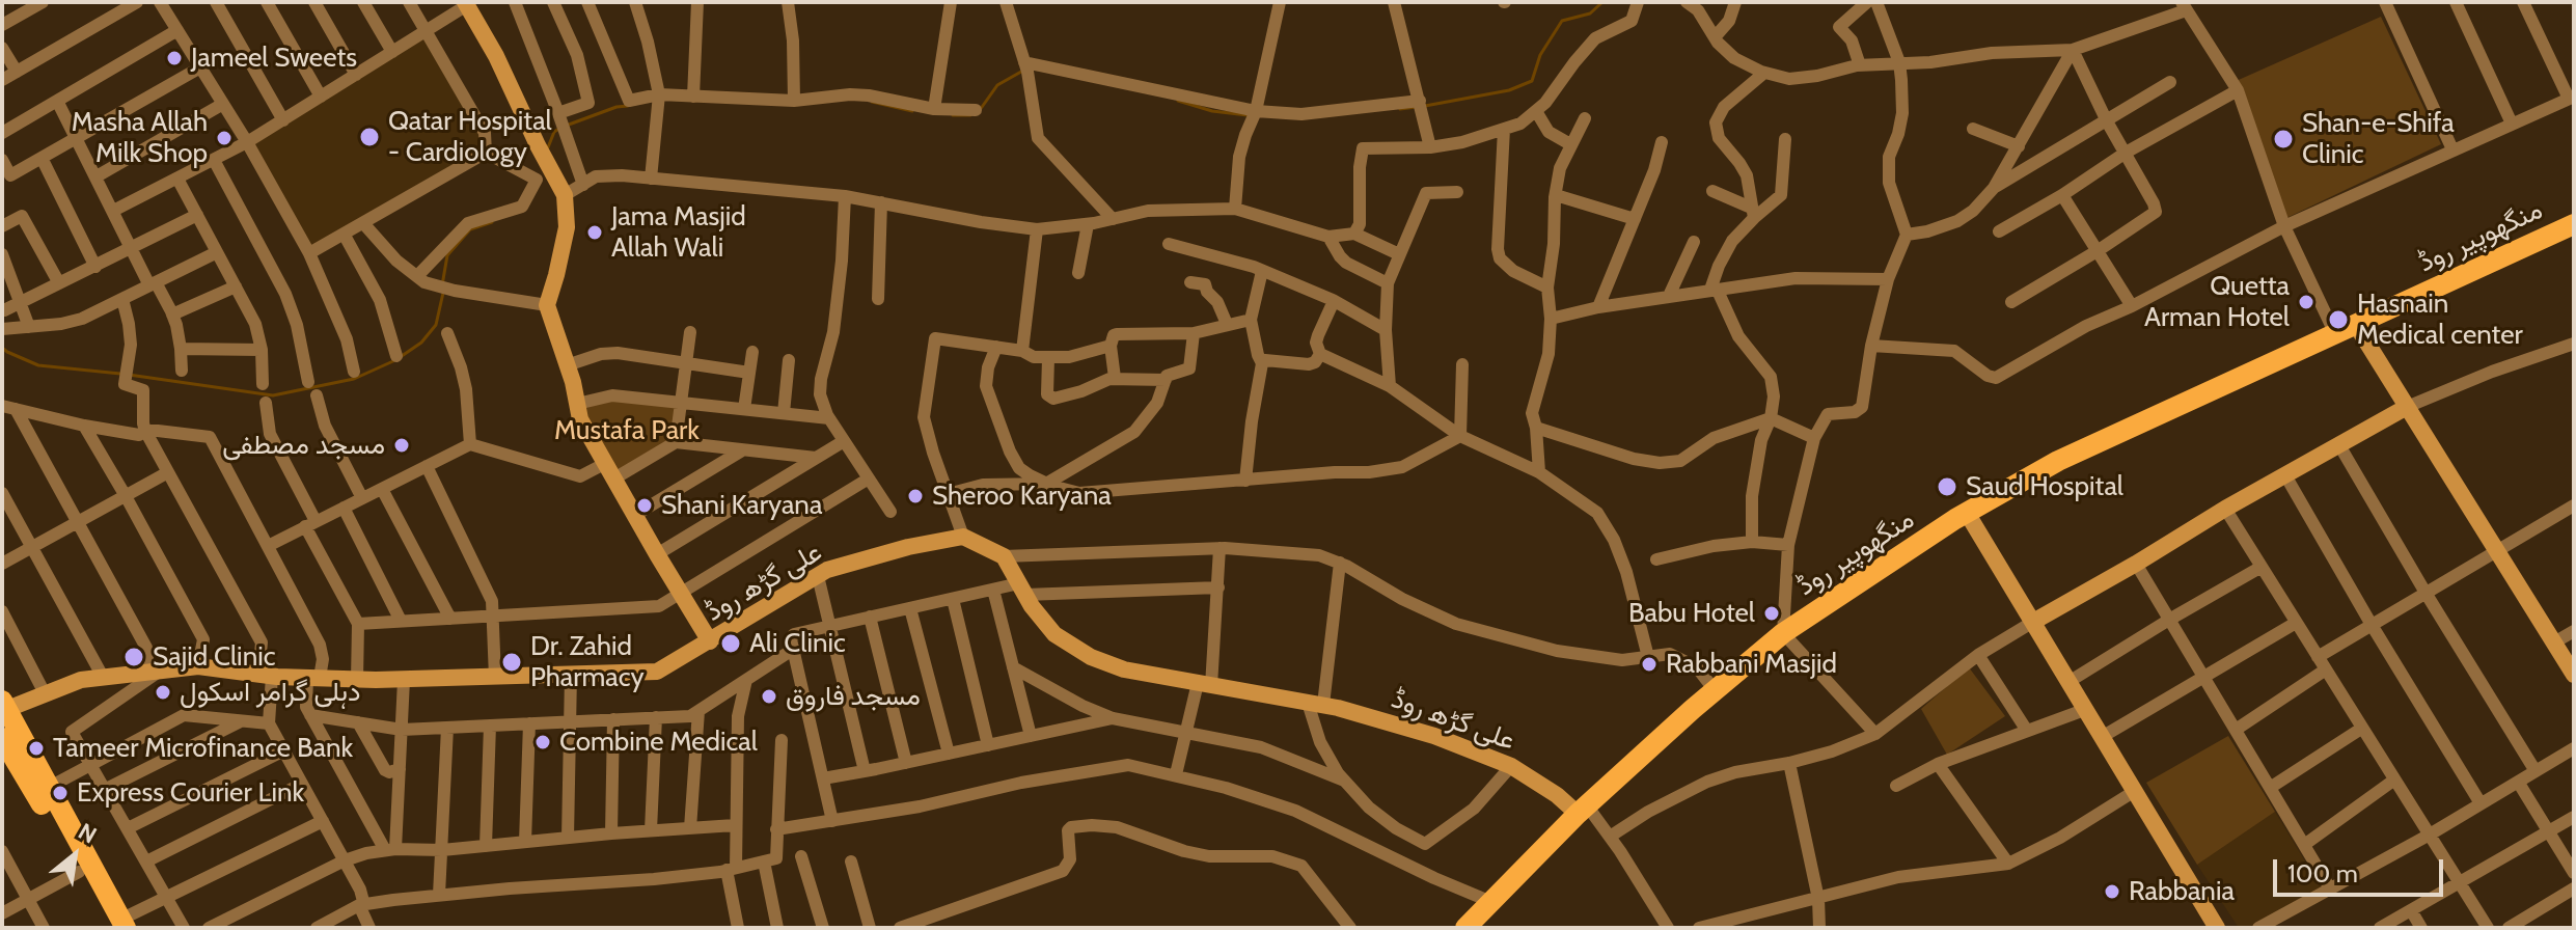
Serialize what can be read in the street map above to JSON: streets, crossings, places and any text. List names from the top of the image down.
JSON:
{
  "streets": {
    "main road": ["منگھوپیر روڈ", "علی گڑھ روڈ"]
  },
  "crossings": [
    ["منگھوپیر روڈ", "علی گڑھ روڈ"]
  ],
  "parks": ["Mustafa Park"],
  "places": [
    "Jameel Sweets",
    "Qatar Hospital - Cardiology",
    "Masha Allah Milk Shop",
    "Shan-e-Shifa Clinic",
    "Jama Masjid Allah Wali",
    "Quetta Arman Hotel",
    "Hasnain Medical center",
    "مسجد مصطفی",
    "Saud Hospital",
    "Sheroo Karyana",
    "Shani Karyana",
    "Babu Hotel",
    "Ali Clinic",
    "Sajid Clinic",
    "Dr. Zahid Pharmacy",
    "Rabbani Masjid",
    "دہلی گرامر اسکول",
    "مسجد فاروق",
    "Combine Medical",
    "Tameer Microfinance Bank",
    "Express Courier Link",
    "Rabbania"
  ],
  "scale_bar": "100 m",
  "north": "top right"
}
